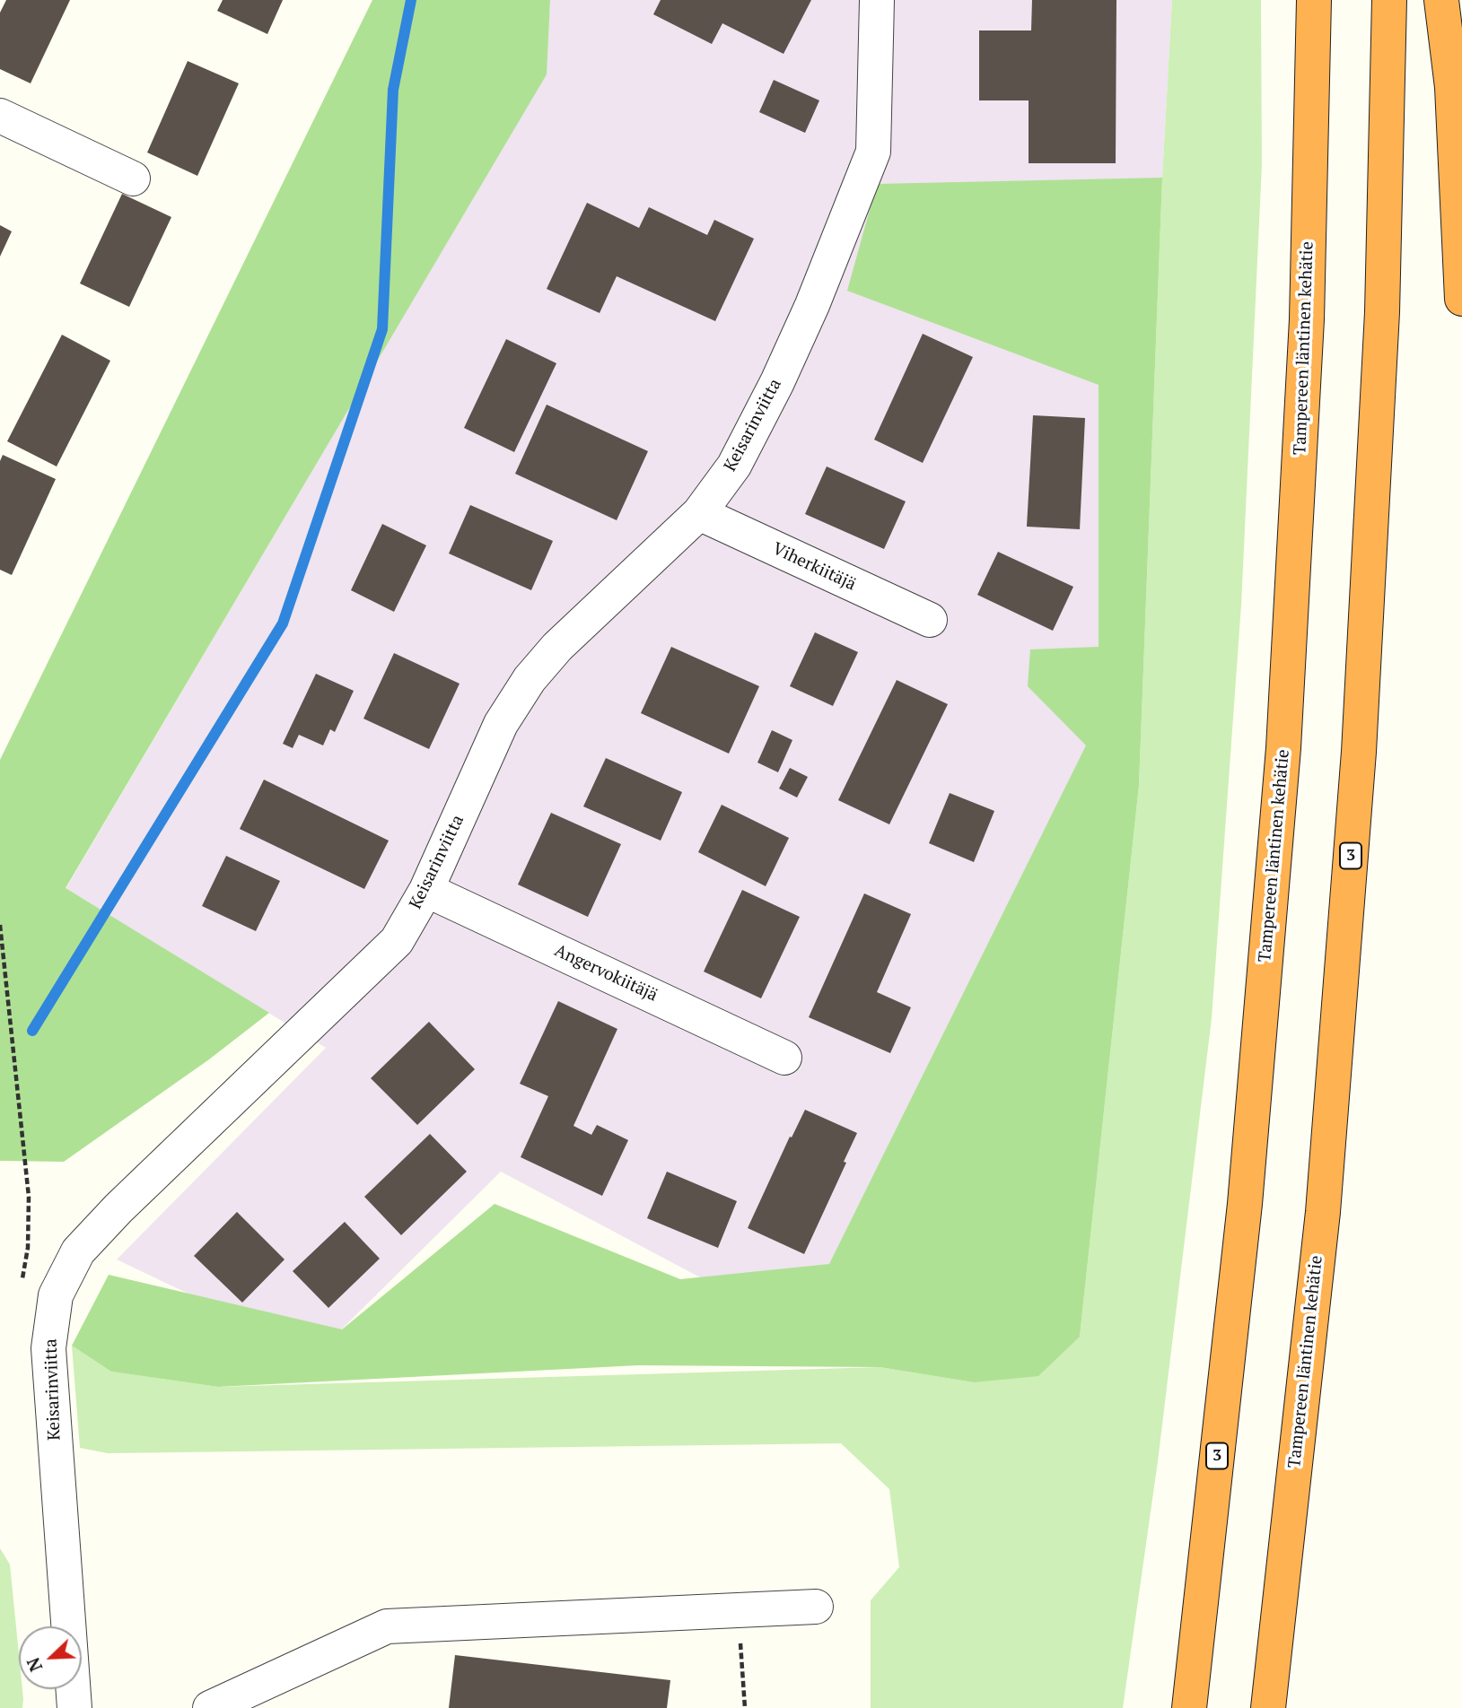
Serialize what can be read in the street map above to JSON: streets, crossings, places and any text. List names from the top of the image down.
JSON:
{
  "streets": {
    "highway": ["Tampereen läntinen kehätie", "3"],
    "street": ["Keisarinviitta", "Viherkiitäjä", "Angervokiitäjä"]
  },
  "crossings": [
    ["Keisarinviitta", "Viherkiitäjä"],
    ["Keisarinviitta", "Angervokiitäjä"]
  ],
  "north": "bottom left"
}
